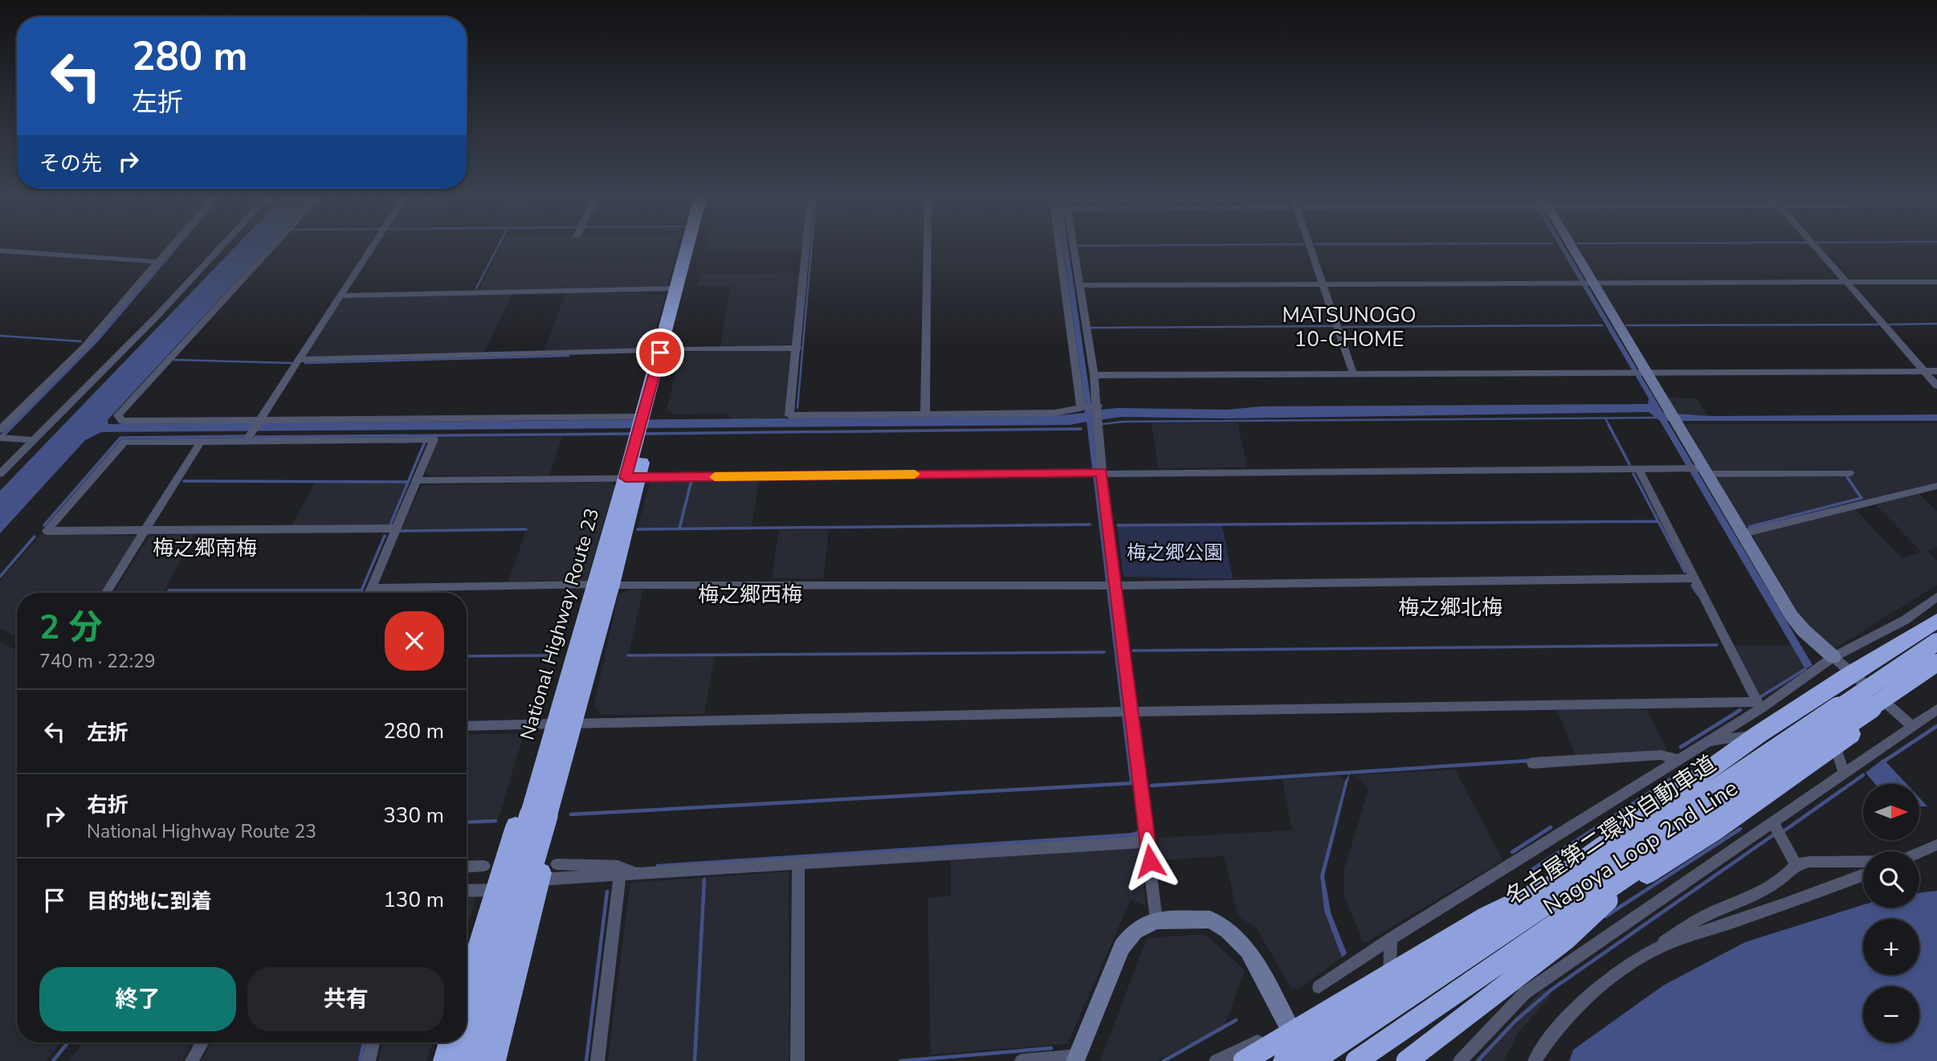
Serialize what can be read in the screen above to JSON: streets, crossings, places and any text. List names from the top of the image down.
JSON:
{
  "streets": {
    "highway": ["National Highway Route 23", "名古屋第二環状自動車道", "Nagoya Loop 2nd Line"]
  },
  "crossings": [
    ["名古屋第二環状自動車道", "Nagoya Loop 2nd Line"]
  ],
  "districts": [
    "MATSUNOGO 10-CHOME",
    "梅之郷南梅",
    "梅之郷西梅",
    "梅之郷北梅"
  ],
  "parks": ["梅之郷公園"],
  "north": "right",
  "page": {
    "turn": ["280 m", "左折"],
    "then": "その先",
    "heading": ["2 分", "740 m · 22:29"],
    "list": [
      {
        "name": "左折",
        "value": "280 m"
      },
      {
        "name": "右折",
        "note": "National Highway Route 23",
        "value": "330 m"
      },
      {
        "name": "目的地に到着",
        "value": "130 m"
      }
    ],
    "map_buttons": ["+", "−"],
    "buttons": ["終了", "共有"]
  }
}
